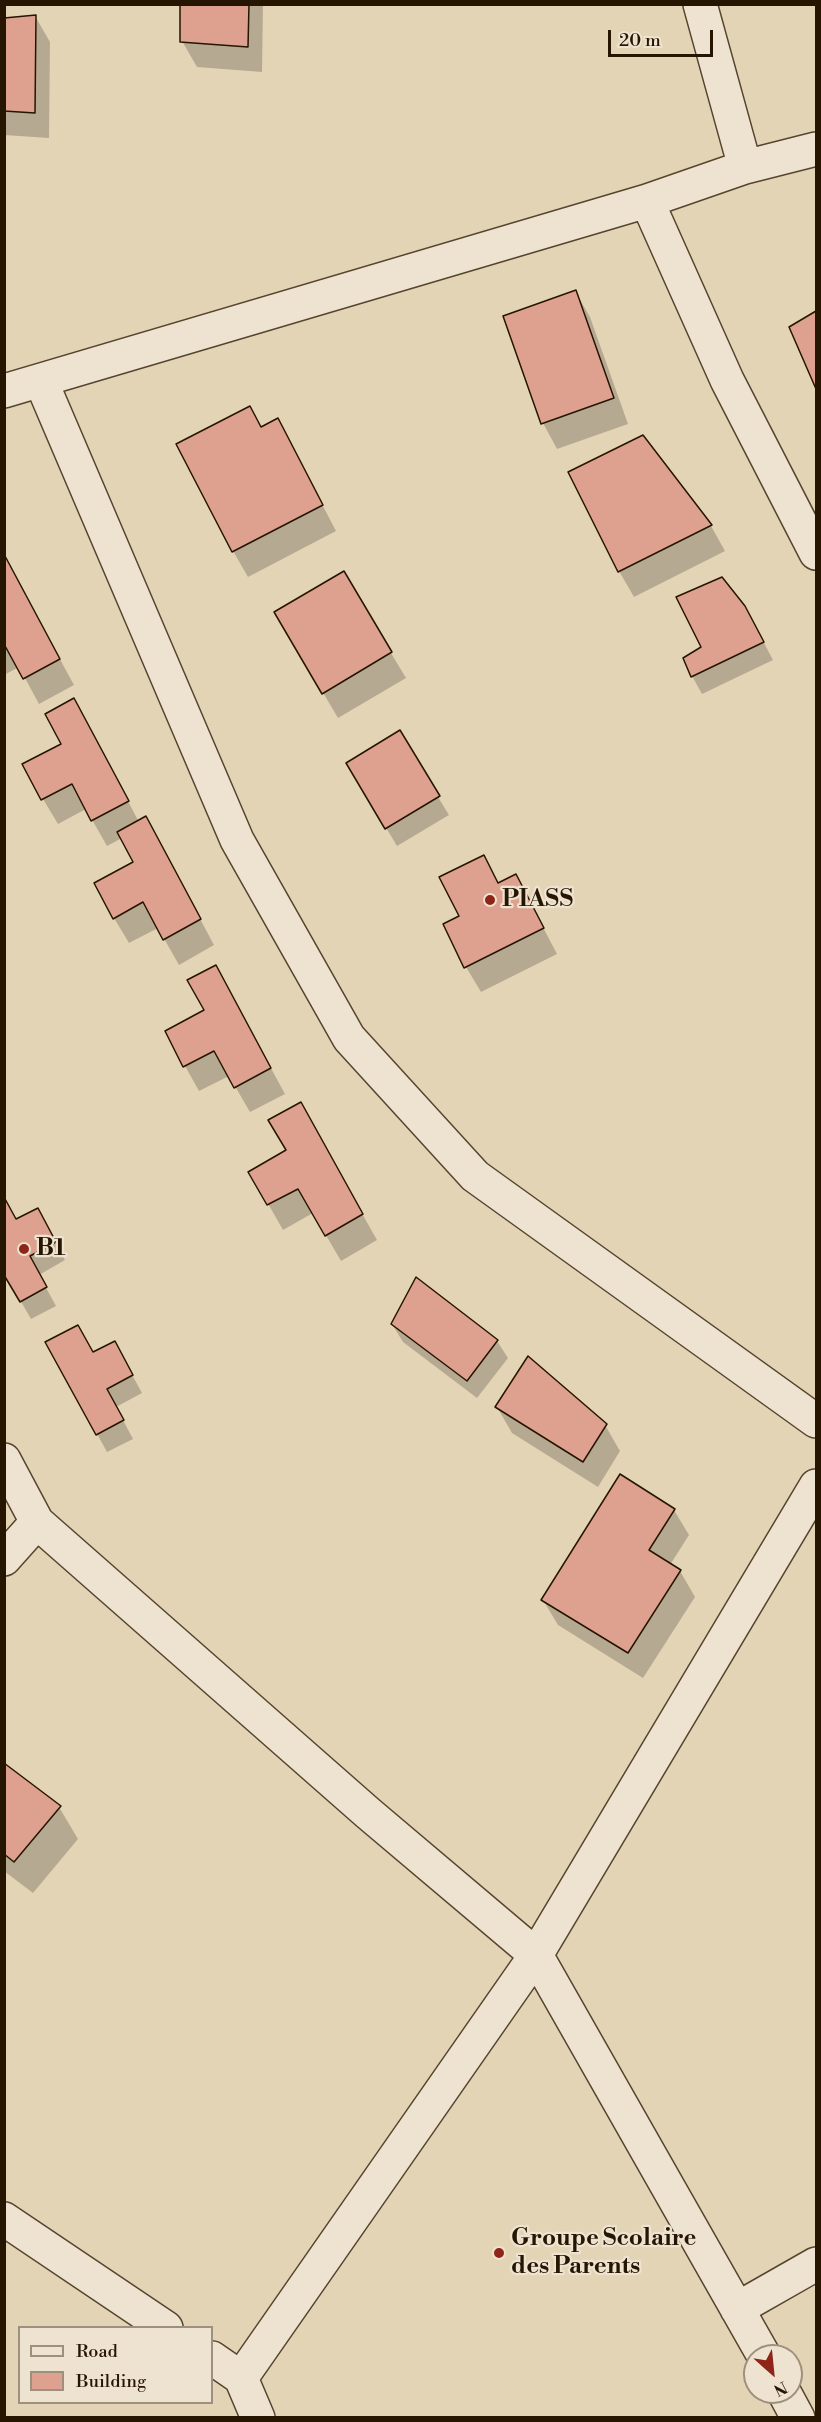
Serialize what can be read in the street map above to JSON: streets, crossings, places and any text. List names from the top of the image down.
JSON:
{
  "places": ["PIASS", "B1", "Groupe Scolaire des Parents"],
  "legend": ["Road", "Building"],
  "scale_bar": "20 m",
  "north": "bottom right"
}
